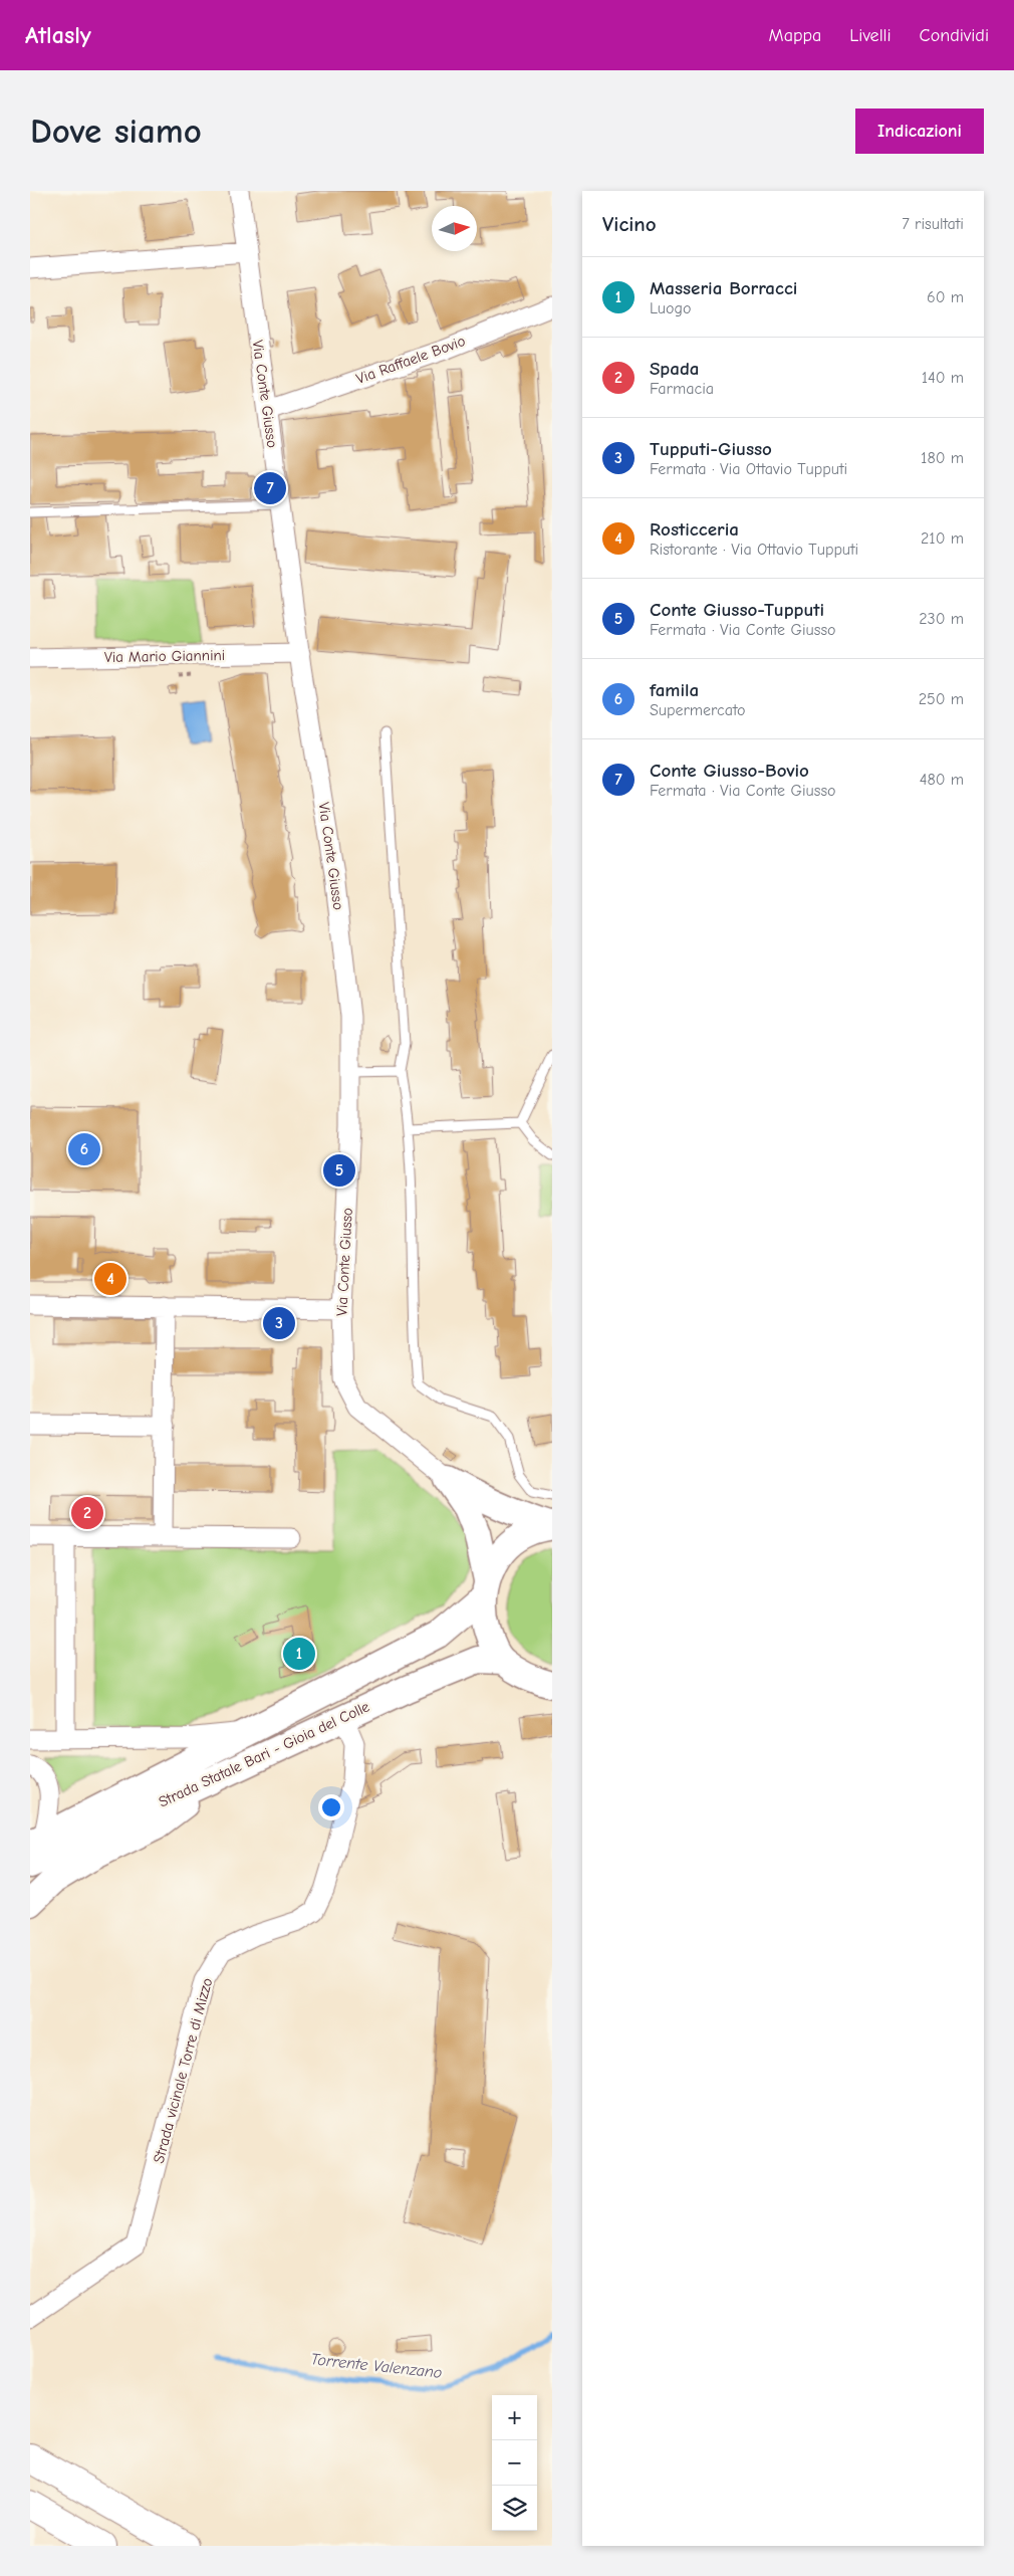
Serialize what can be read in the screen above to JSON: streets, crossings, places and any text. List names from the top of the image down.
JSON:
{
  "streets": {
    "main road": ["Strada Statale Bari - Gioia del Colle"],
    "street": [
      "Via Raffaele Bovio",
      "Via Conte Giusso",
      "Via Mario Giannini",
      "Strada vicinale Torre di Mizzo"
    ]
  },
  "crossings": [
    ["Via Raffaele Bovio", "Via Conte Giusso"],
    ["Via Conte Giusso", "Via Mario Giannini"],
    ["Strada Statale Bari - Gioia del Colle", "Strada vicinale Torre di Mizzo"]
  ],
  "water": ["Torrente Valenzano"],
  "north": "right",
  "page": {
    "header": "Atlasly",
    "nav": ["Mappa", "Livelli", "Condividi"],
    "buttons": "Indicazioni",
    "title": "Dove siamo",
    "heading": ["Vicino", "7 risultati"],
    "list": [
      {
        "mark": "1",
        "name": "Masseria Borracci",
        "note": "Luogo",
        "value": "60 m"
      },
      {
        "mark": "2",
        "name": "Spada",
        "note": "Farmacia",
        "value": "140 m"
      },
      {
        "mark": "3",
        "name": "Tupputi-Giusso",
        "note": "Fermata · Via Ottavio Tupputi",
        "value": "180 m"
      },
      {
        "mark": "4",
        "name": "Rosticceria",
        "note": "Ristorante · Via Ottavio Tupputi",
        "value": "210 m"
      },
      {
        "mark": "5",
        "name": "Conte Giusso-Tupputi",
        "note": "Fermata · Via Conte Giusso",
        "value": "230 m"
      },
      {
        "mark": "6",
        "name": "famila",
        "note": "Supermercato",
        "value": "250 m"
      },
      {
        "mark": "7",
        "name": "Conte Giusso-Bovio",
        "note": "Fermata · Via Conte Giusso",
        "value": "480 m"
      }
    ],
    "pins": [
      "7",
      "6",
      "5",
      "4",
      "3",
      "2",
      "1"
    ],
    "map_buttons": ["+", "−"]
  }
}
